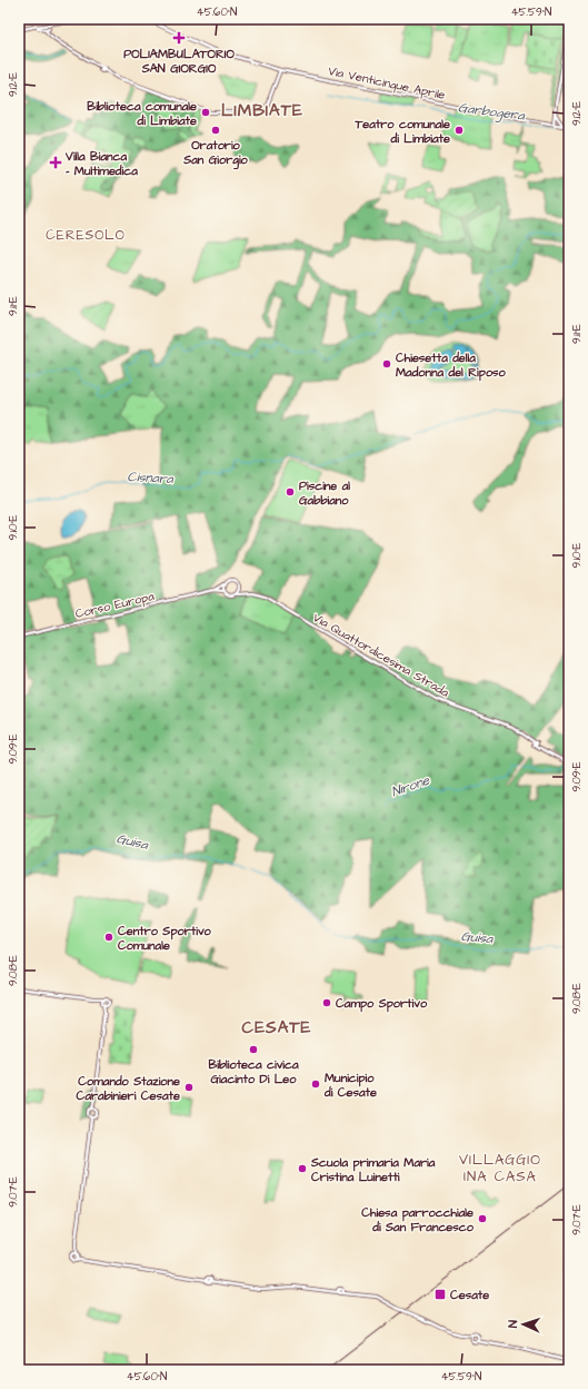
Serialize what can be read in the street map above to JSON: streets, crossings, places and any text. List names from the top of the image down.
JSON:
{
  "streets": {
    "street": ["Via Venticinque Aprile", "Corso Europa", "Via Quattordicesima Strada"]
  },
  "crossings": [
    ["Corso Europa", "Via Quattordicesima Strada"]
  ],
  "districts": [
    "LIMBIATE",
    "CERESOLO",
    "CESATE",
    "VILLAGGIO INA CASA"
  ],
  "water": [
    "Garbogera",
    "Cisnara",
    "Nirone",
    "Guisa"
  ],
  "places": {
    "health": ["POLIAMBULATORIO SAN GIORGIO", "Villa Bianca - Multimedica"],
    "other": [
      "Biblioteca comunale di Limbiate",
      "Oratorio San Giorgio",
      "Teatro comunale di Limbiate",
      "Chiesetta della Madonna del Riposo",
      "Piscine al Gabbiano",
      "Centro Sportivo Comunale",
      "Campo Sportivo",
      "Biblioteca civica Giacinto Di Leo",
      "Municipio di Cesate",
      "Comando Stazione Carabinieri Cesate",
      "Scuola primaria Maria Cristina Luinetti",
      "Chiesa parrocchiale di San Francesco"
    ],
    "transit": ["Cesate"]
  },
  "north": "left",
  "coordinates": [
    "45.60°N",
    "45.59°N",
    "9.12°E",
    "9.11°E",
    "9.10°E",
    "9.09°E",
    "9.08°E",
    "9.07°E"
  ]
}
